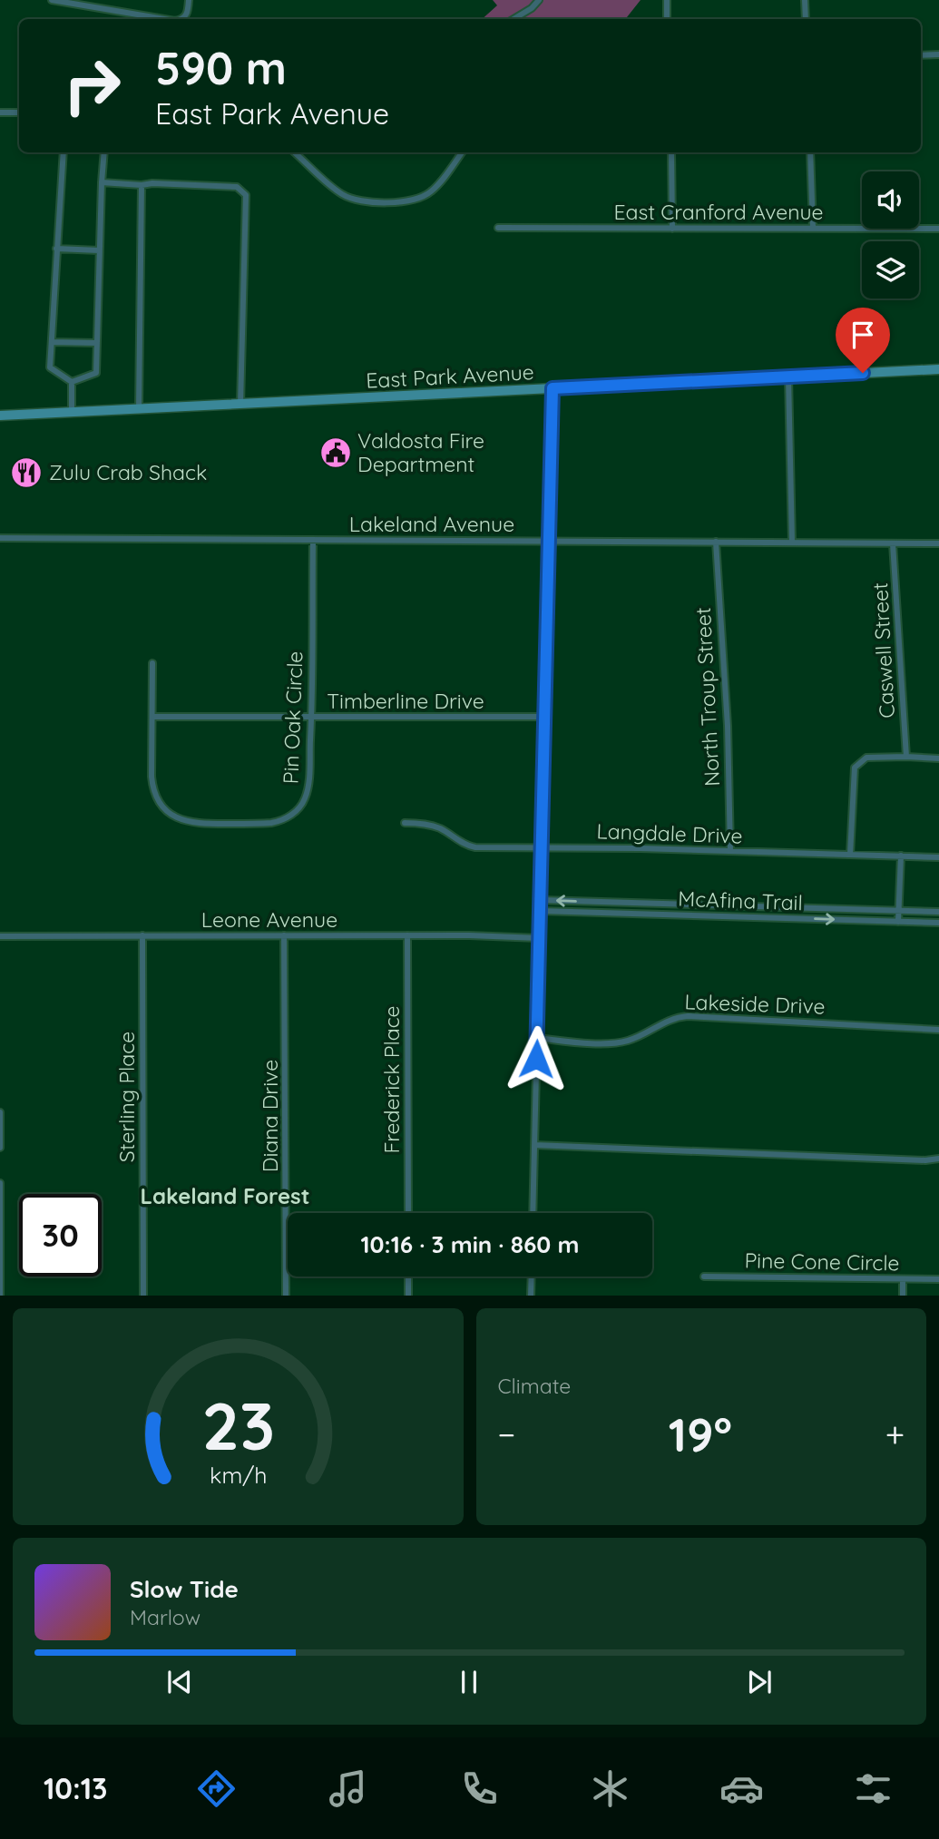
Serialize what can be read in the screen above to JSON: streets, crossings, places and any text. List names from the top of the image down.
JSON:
{
  "streets": {
    "main road": ["East Park Avenue"],
    "street": [
      "East Cranford Avenue",
      "Lakeland Avenue",
      "Caswell Street",
      "North Troup Street",
      "Timberline Drive",
      "Pin Oak Circle",
      "Langdale Drive",
      "McAfina Trail",
      "Leone Avenue",
      "Lakeside Drive",
      "Frederick Place",
      "Sterling Place",
      "Diana Drive",
      "Pine Cone Circle"
    ]
  },
  "crossings": [
    ["Lakeland Avenue", "Caswell Street"],
    ["Lakeland Avenue", "North Troup Street"],
    ["Lakeland Avenue", "Pin Oak Circle"],
    ["North Troup Street", "Langdale Drive"],
    ["Timberline Drive", "Pin Oak Circle"],
    ["Leone Avenue", "Frederick Place"],
    ["Leone Avenue", "Sterling Place"],
    ["Leone Avenue", "Diana Drive"]
  ],
  "districts": ["Lakeland Forest"],
  "places": {
    "public building": ["Valdosta Fire Department"],
    "restaurant": ["Zulu Crab Shack"]
  },
  "page": {
    "turn": ["590 m", "East Park Avenue"],
    "limit": "30",
    "trip": "10:16 · 3 min · 860 m",
    "tile": "Climate",
    "heat": ["−", "19°", "+"],
    "song": ["Slow Tide", "Marlow"],
    "tabs": "10:13",
    "gauge": ["23", "km/h"]
  }
}
